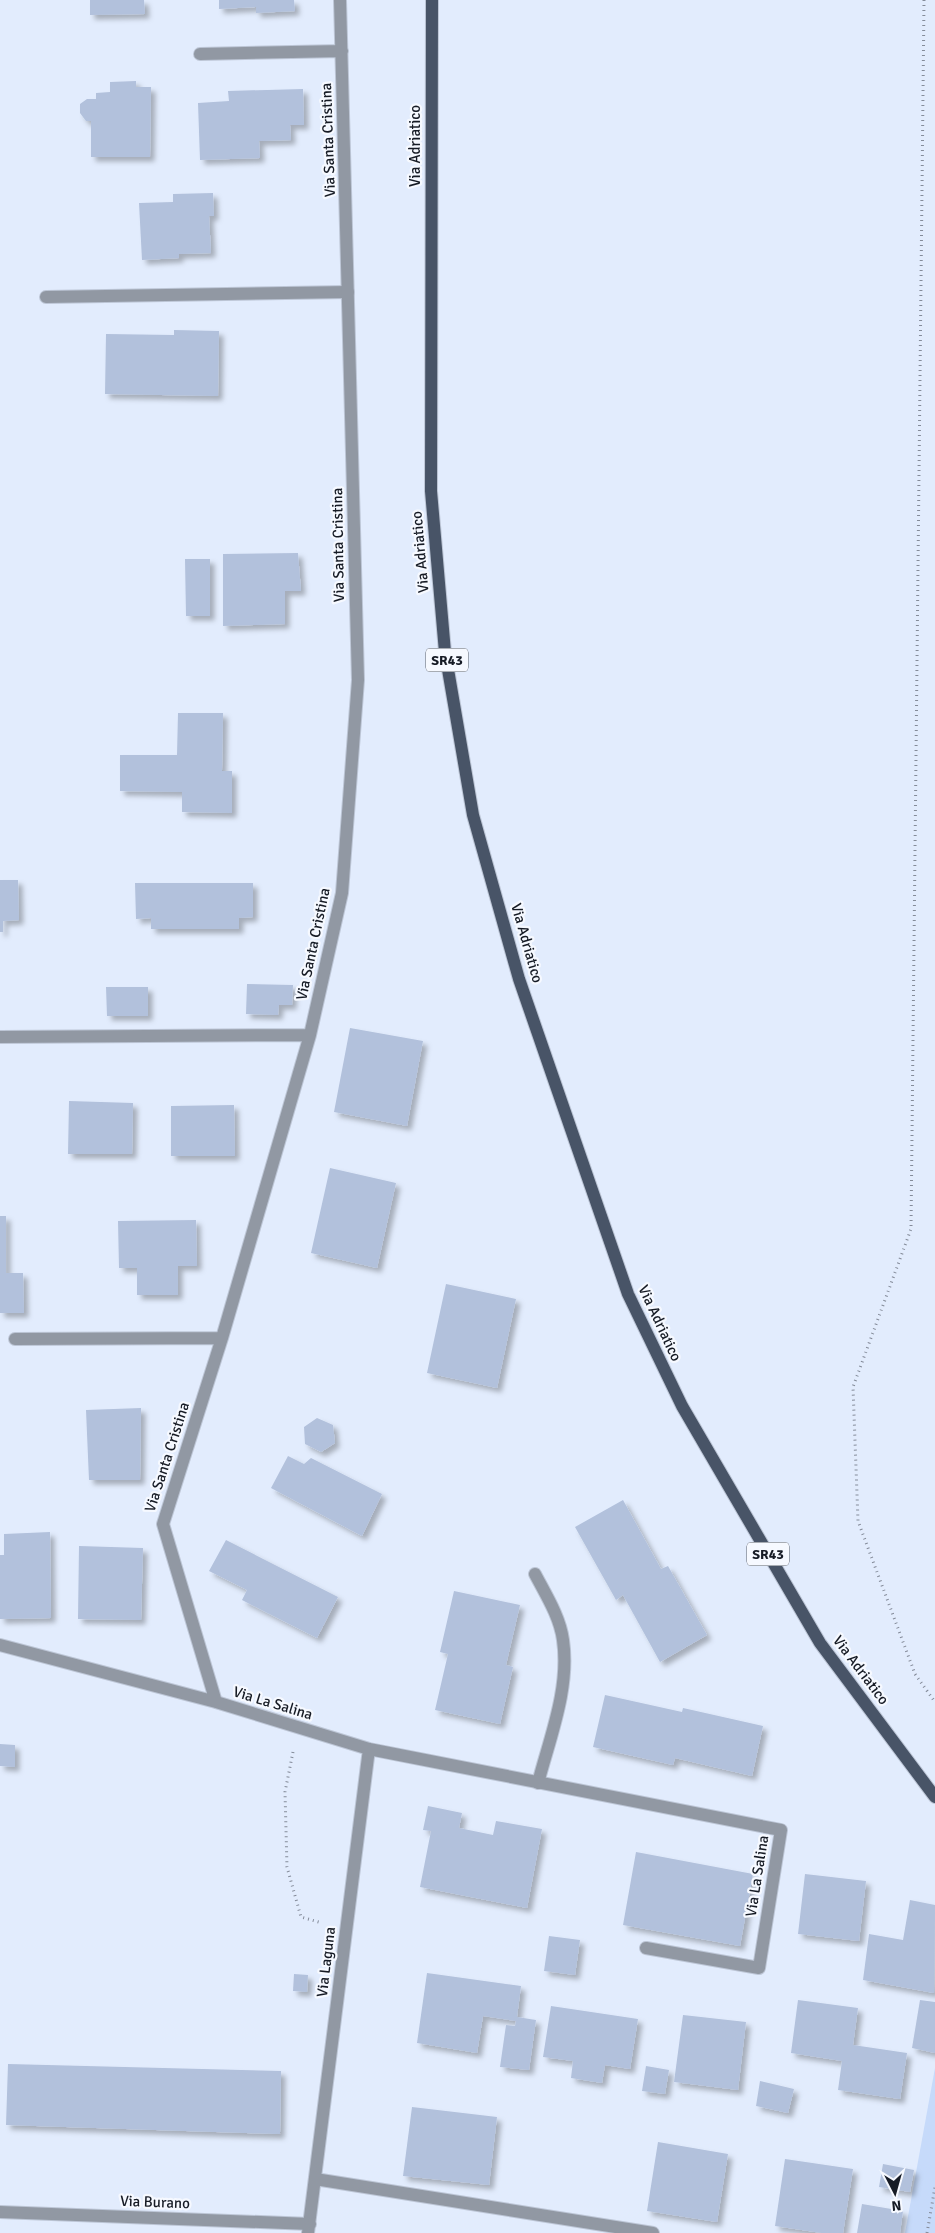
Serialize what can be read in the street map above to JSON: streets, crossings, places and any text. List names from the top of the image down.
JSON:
{
  "streets": {
    "main road": ["Via Adriatico", "SR43"],
    "street": [
      "Via Santa Cristina",
      "Via La Salina",
      "Via Laguna",
      "Via Burano"
    ]
  },
  "crossings": [
    ["Via Santa Cristina", "Via La Salina"],
    ["Via La Salina", "Via Laguna"],
    ["Via Laguna", "Via Burano"]
  ],
  "north": "bottom"
}
